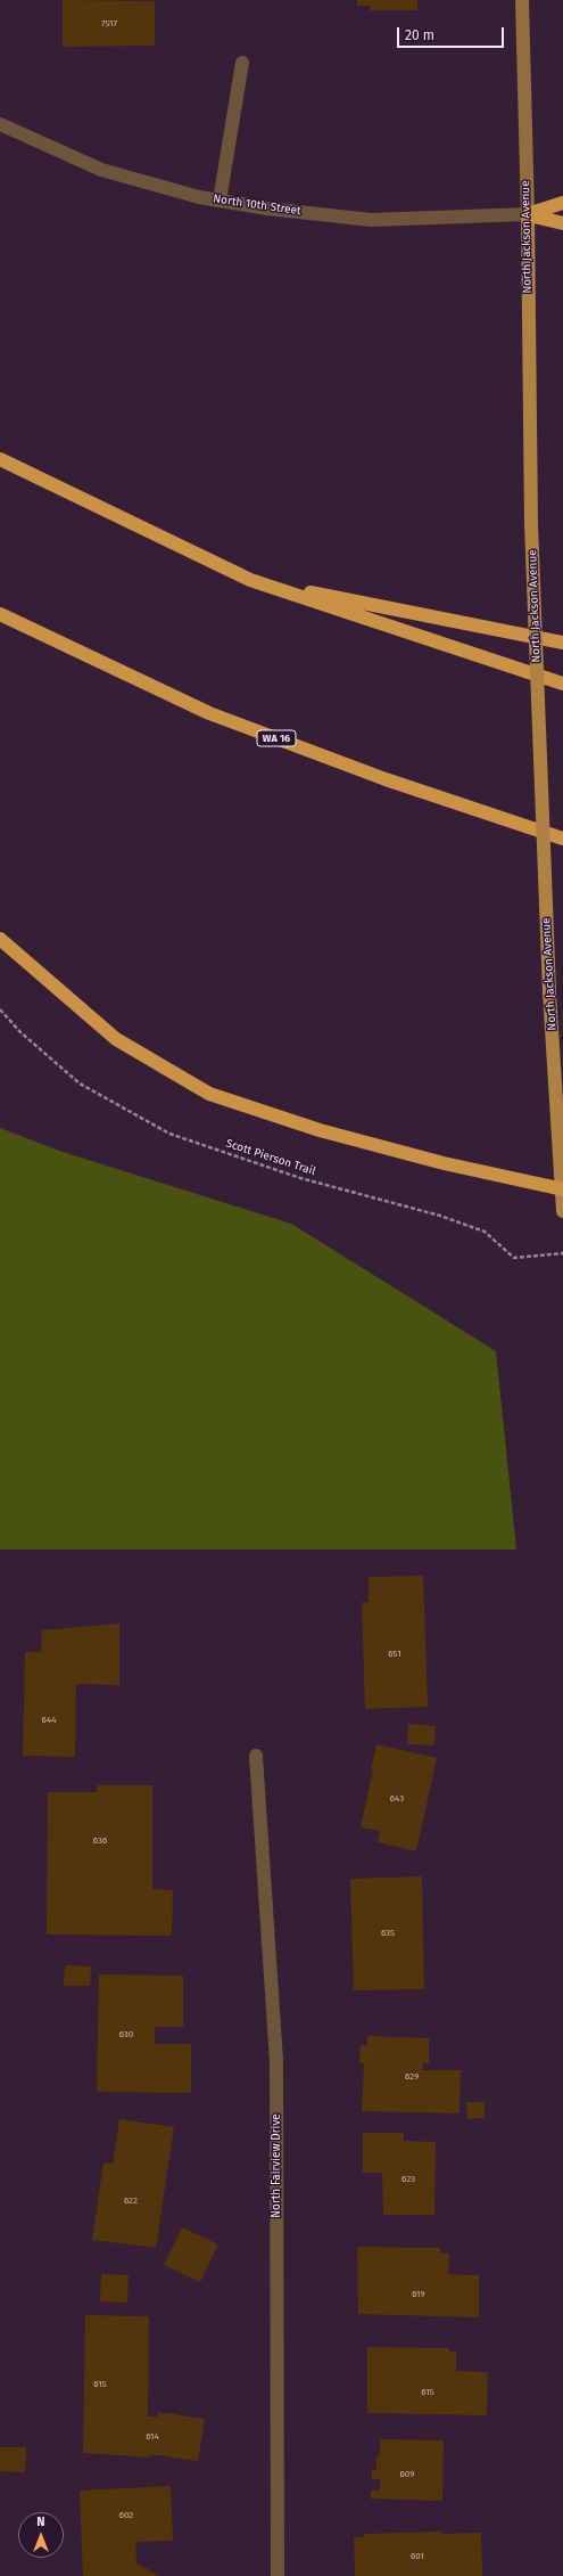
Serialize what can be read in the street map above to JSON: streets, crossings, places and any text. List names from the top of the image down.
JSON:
{
  "streets": {
    "highway": ["WA 16"],
    "main road": ["North Jackson Avenue"],
    "street": ["North 10th Street", "North Fairview Drive"],
    "path": ["Scott Pierson Trail"]
  },
  "crossings": [
    ["North 10th Street", "North Jackson Avenue"]
  ],
  "house_numbers": [
    "7517",
    "651",
    "644",
    "643",
    "636",
    "635",
    "630",
    "629",
    "623",
    "622",
    "619",
    "615",
    "615",
    "614",
    "609",
    "602",
    "601"
  ],
  "scale_bar": "20 m",
  "north": "top"
}
